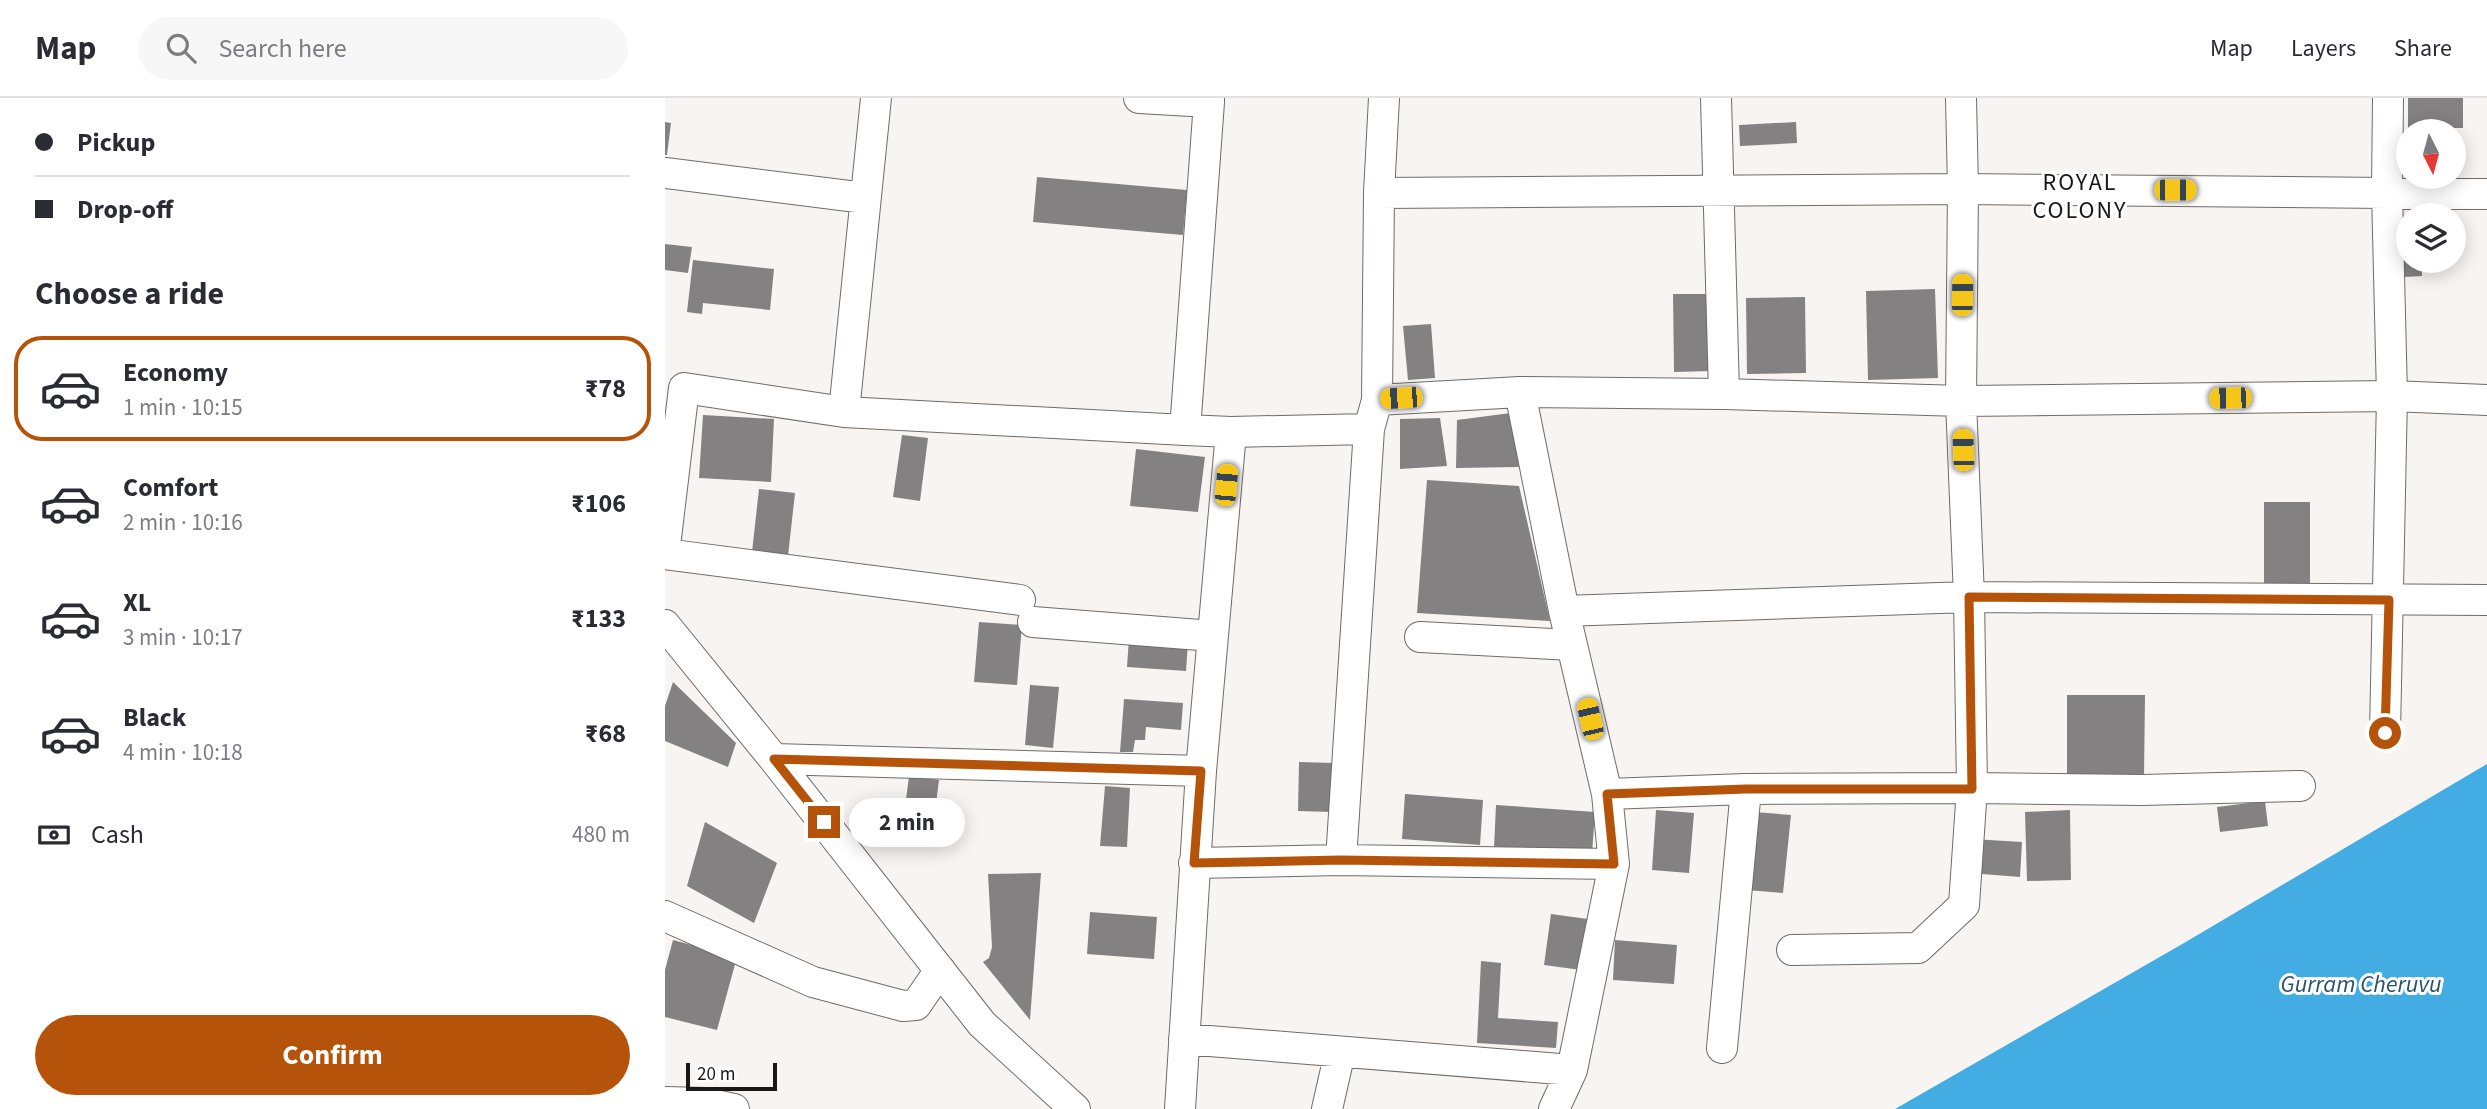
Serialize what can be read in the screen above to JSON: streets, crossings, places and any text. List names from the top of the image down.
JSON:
{
  "districts": ["ROYAL COLONY"],
  "water": ["Gurram Cheruvu"],
  "scale_bar": "20 m",
  "north": "bottom",
  "page": {
    "header": "Map",
    "search": "Search here",
    "nav": ["Map", "Layers", "Share"],
    "banner": ["Pickup", "Drop-off"],
    "heading": "Choose a ride",
    "list": [
      {
        "name": "Economy",
        "note": "1 min · 10:15",
        "value": "₹78"
      },
      {
        "name": "Comfort",
        "note": "2 min · 10:16",
        "value": "₹106"
      },
      {
        "name": "XL",
        "note": "3 min · 10:17",
        "value": "₹133"
      },
      {
        "name": "Black",
        "note": "4 min · 10:18",
        "value": "₹68"
      }
    ],
    "pay": ["Cash", "480 m"],
    "bubble": "2 min",
    "buttons": "Confirm",
    "scale": "20 m"
  }
}
